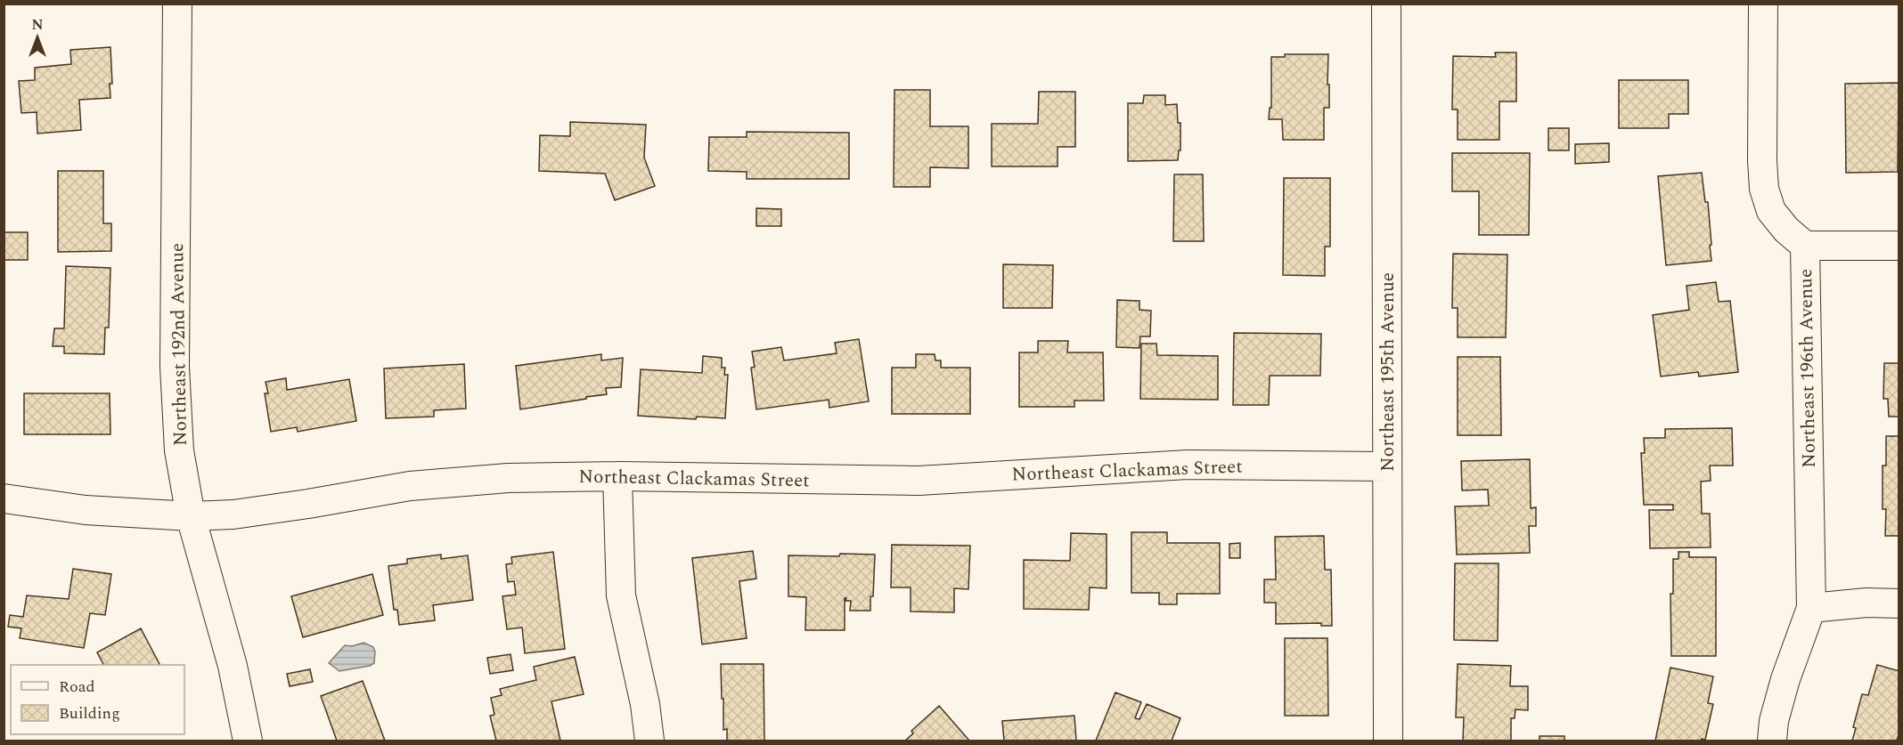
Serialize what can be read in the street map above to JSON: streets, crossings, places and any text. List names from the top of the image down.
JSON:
{
  "streets": {
    "street": [
      "Northeast 192nd Avenue",
      "Northeast 196th Avenue",
      "Northeast 195th Avenue",
      "Northeast Clackamas Street"
    ]
  },
  "crossings": [
    ["Northeast 192nd Avenue", "Northeast Clackamas Street"],
    ["Northeast 195th Avenue", "Northeast Clackamas Street"]
  ],
  "legend": ["Road", "Building"],
  "north": "top"
}
